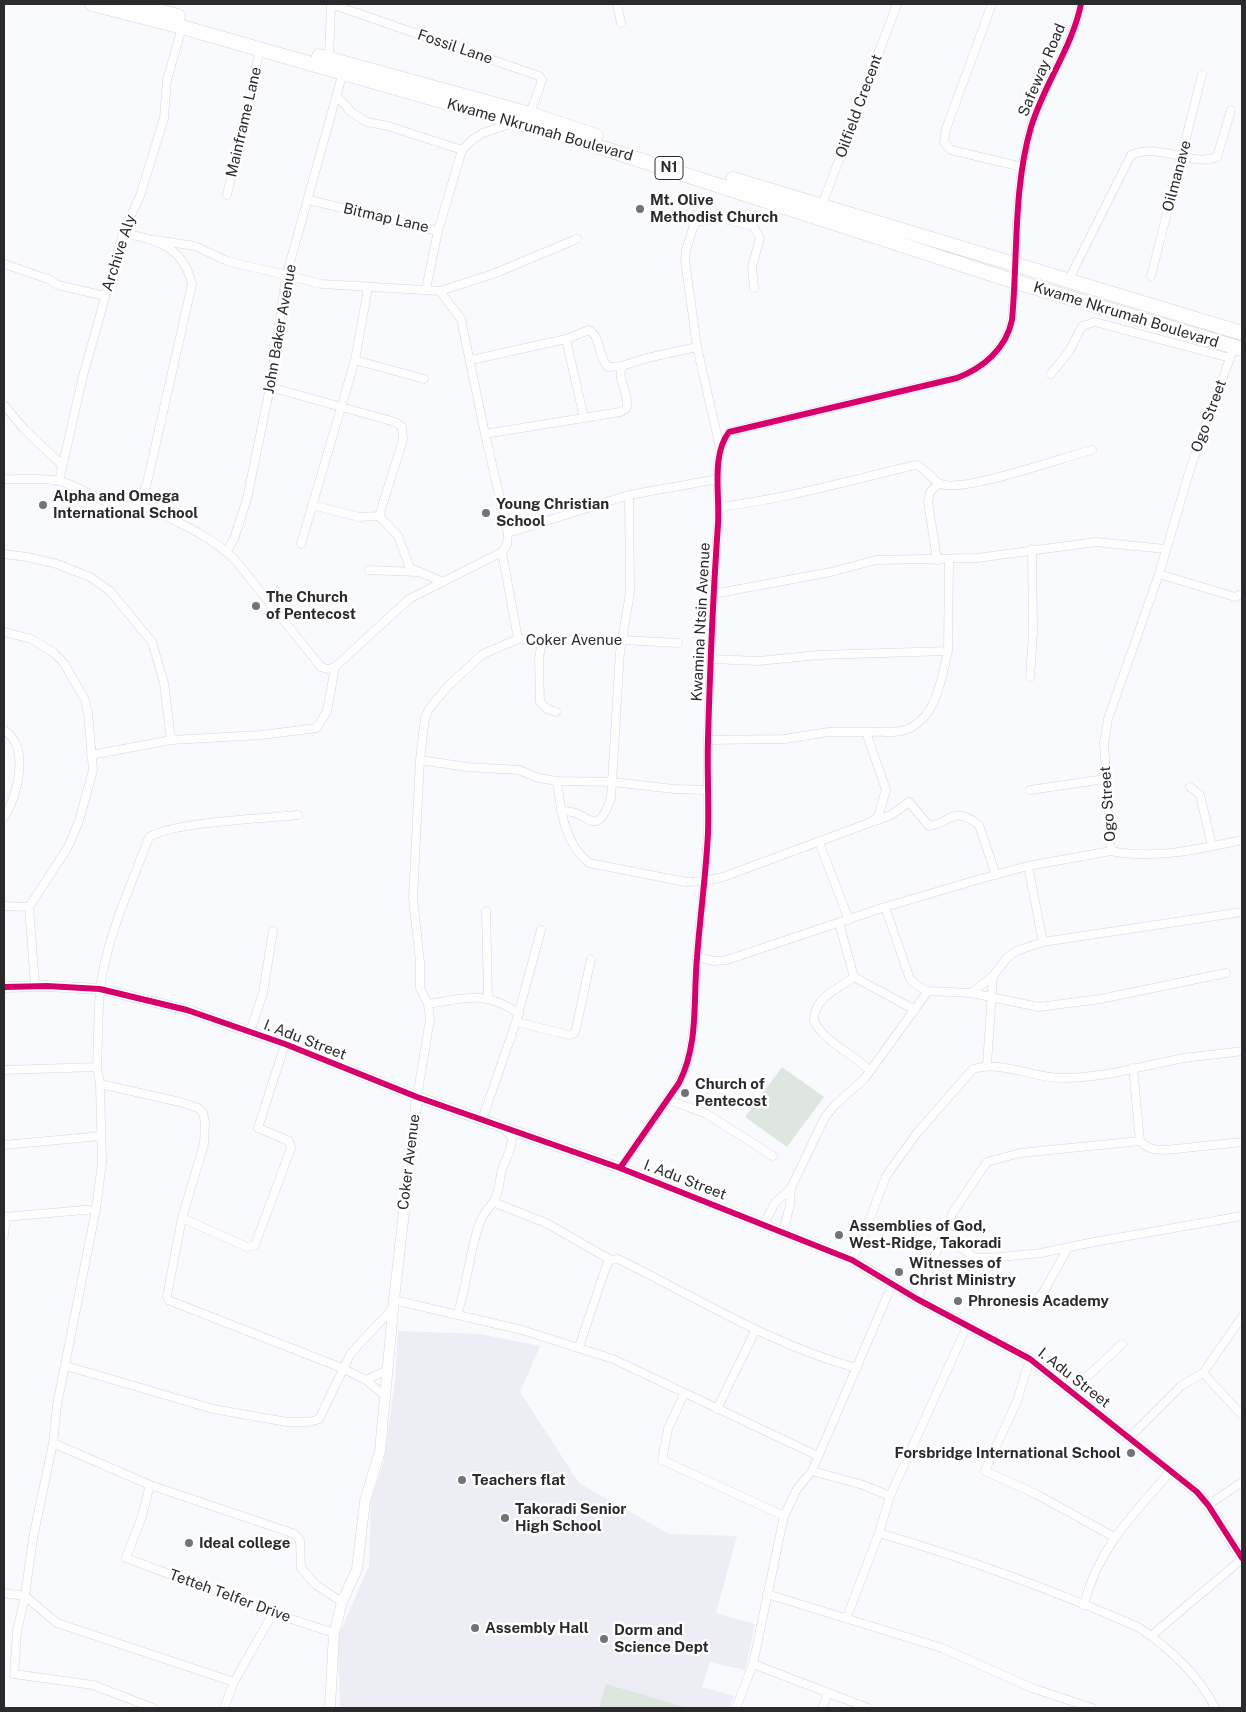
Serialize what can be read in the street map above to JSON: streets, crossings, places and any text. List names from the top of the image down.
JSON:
{
  "streets": {
    "highway": ["Kwame Nkrumah Boulevard", "N1"],
    "street": [
      "Fossil Lane",
      "Safeway Road",
      "Oilfield Crecent",
      "Mainframe Lane",
      "Oilmanave",
      "Bitmap Lane",
      "Archive Aly",
      "John Baker Avenue",
      "Ogo Street",
      "Kwamina Ntsin Avenue",
      "Coker Avenue",
      "I. Adu Street",
      "Tetteh Telfer Drive"
    ]
  },
  "crossings": [
    ["Fossil Lane", "Kwame Nkrumah Boulevard"],
    ["Safeway Road", "Kwame Nkrumah Boulevard"],
    ["Safeway Road", "Kwamina Ntsin Avenue"],
    ["Oilfield Crecent", "Kwame Nkrumah Boulevard"],
    ["Mainframe Lane", "Kwame Nkrumah Boulevard"],
    ["Kwame Nkrumah Boulevard", "Archive Aly"],
    ["Kwame Nkrumah Boulevard", "John Baker Avenue"],
    ["Kwame Nkrumah Boulevard", "Ogo Street"],
    ["Kwame Nkrumah Boulevard", "Kwamina Ntsin Avenue"],
    ["Bitmap Lane", "John Baker Avenue"],
    ["Ogo Street", "Kwamina Ntsin Avenue"],
    ["Kwamina Ntsin Avenue", "I. Adu Street"],
    ["Coker Avenue", "I. Adu Street"],
    ["Coker Avenue", "Tetteh Telfer Drive"]
  ],
  "places": [
    "Mt. Olive Methodist Church",
    "Alpha and Omega International School",
    "Young Christian School",
    "The Church of Pentecost",
    "Church of Pentecost",
    "Assemblies of God, West-Ridge, Takoradi",
    "Witnesses of Christ Ministry",
    "Phronesis Academy",
    "Forsbridge International School",
    "Teachers flat",
    "Takoradi Senior High School",
    "Ideal college",
    "Assembly Hall",
    "Dorm and Science Dept"
  ]
}
